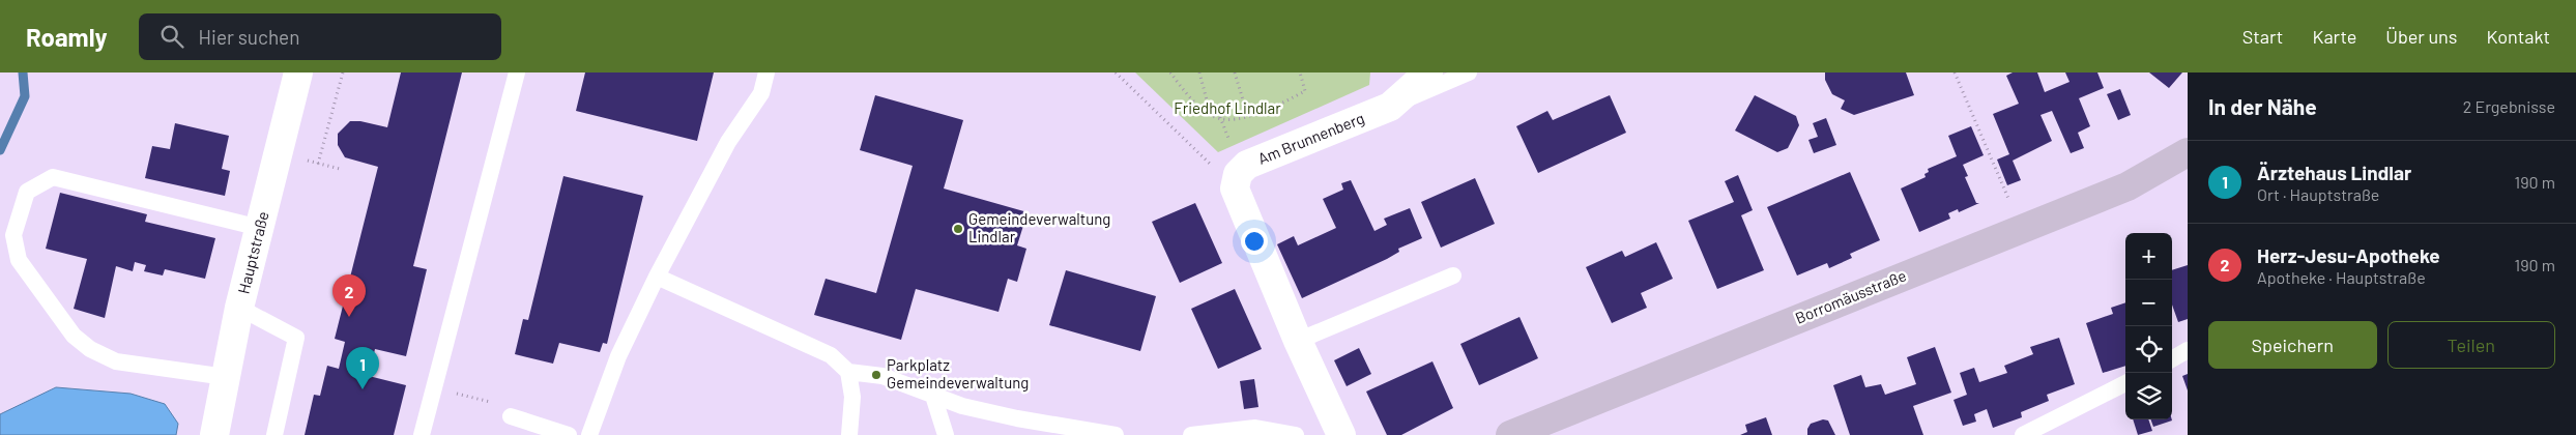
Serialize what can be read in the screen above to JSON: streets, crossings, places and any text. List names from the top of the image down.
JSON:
{
  "streets": {
    "street": ["Am Brunnenberg", "Hauptstraße", "Borromäusstraße"]
  },
  "parks": ["Friedhof Lindlar"],
  "places": ["Gemeindeverwaltung Lindlar", "Parkplatz Gemeindeverwaltung"],
  "page": {
    "header": "Roamly",
    "search": "Hier suchen",
    "nav": [
      "Start",
      "Karte",
      "Über uns",
      "Kontakt"
    ],
    "heading": ["In der Nähe", "2 Ergebnisse"],
    "list": [
      {
        "mark": "1",
        "name": "Ärztehaus Lindlar",
        "note": "Ort · Hauptstraße",
        "value": "190 m"
      },
      {
        "mark": "2",
        "name": "Herz-Jesu-Apotheke",
        "note": "Apotheke · Hauptstraße",
        "value": "190 m"
      }
    ],
    "map_buttons": ["+", "−"],
    "pins": ["2", "1"],
    "buttons": ["Speichern", "Teilen"]
  }
}
